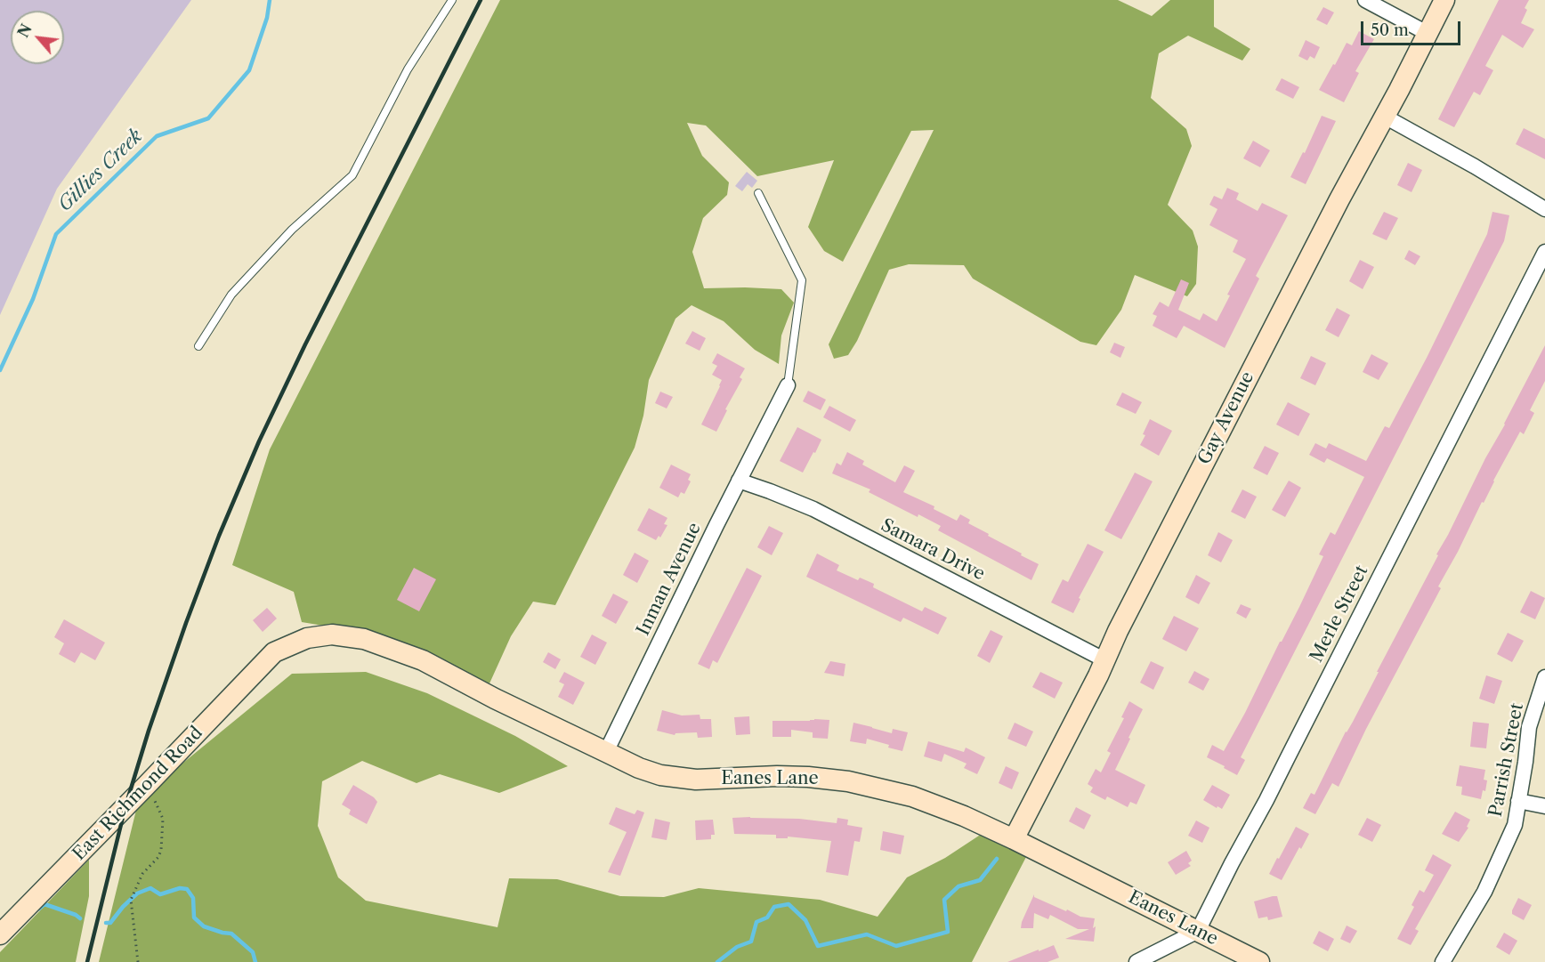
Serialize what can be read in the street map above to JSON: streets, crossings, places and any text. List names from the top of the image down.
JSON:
{
  "streets": {
    "street": [
      "Gay Avenue",
      "Samara Drive",
      "Inman Avenue",
      "Merle Street",
      "Parrish Street",
      "Eanes Lane",
      "East Richmond Road"
    ]
  },
  "crossings": [
    ["Gay Avenue", "Samara Drive"],
    ["Gay Avenue", "Eanes Lane"],
    ["Samara Drive", "Inman Avenue"],
    ["Inman Avenue", "Eanes Lane"],
    ["Merle Street", "Eanes Lane"],
    ["Eanes Lane", "East Richmond Road"]
  ],
  "water": ["Gillies Creek"],
  "scale_bar": "50 m",
  "north": "top left"
}
